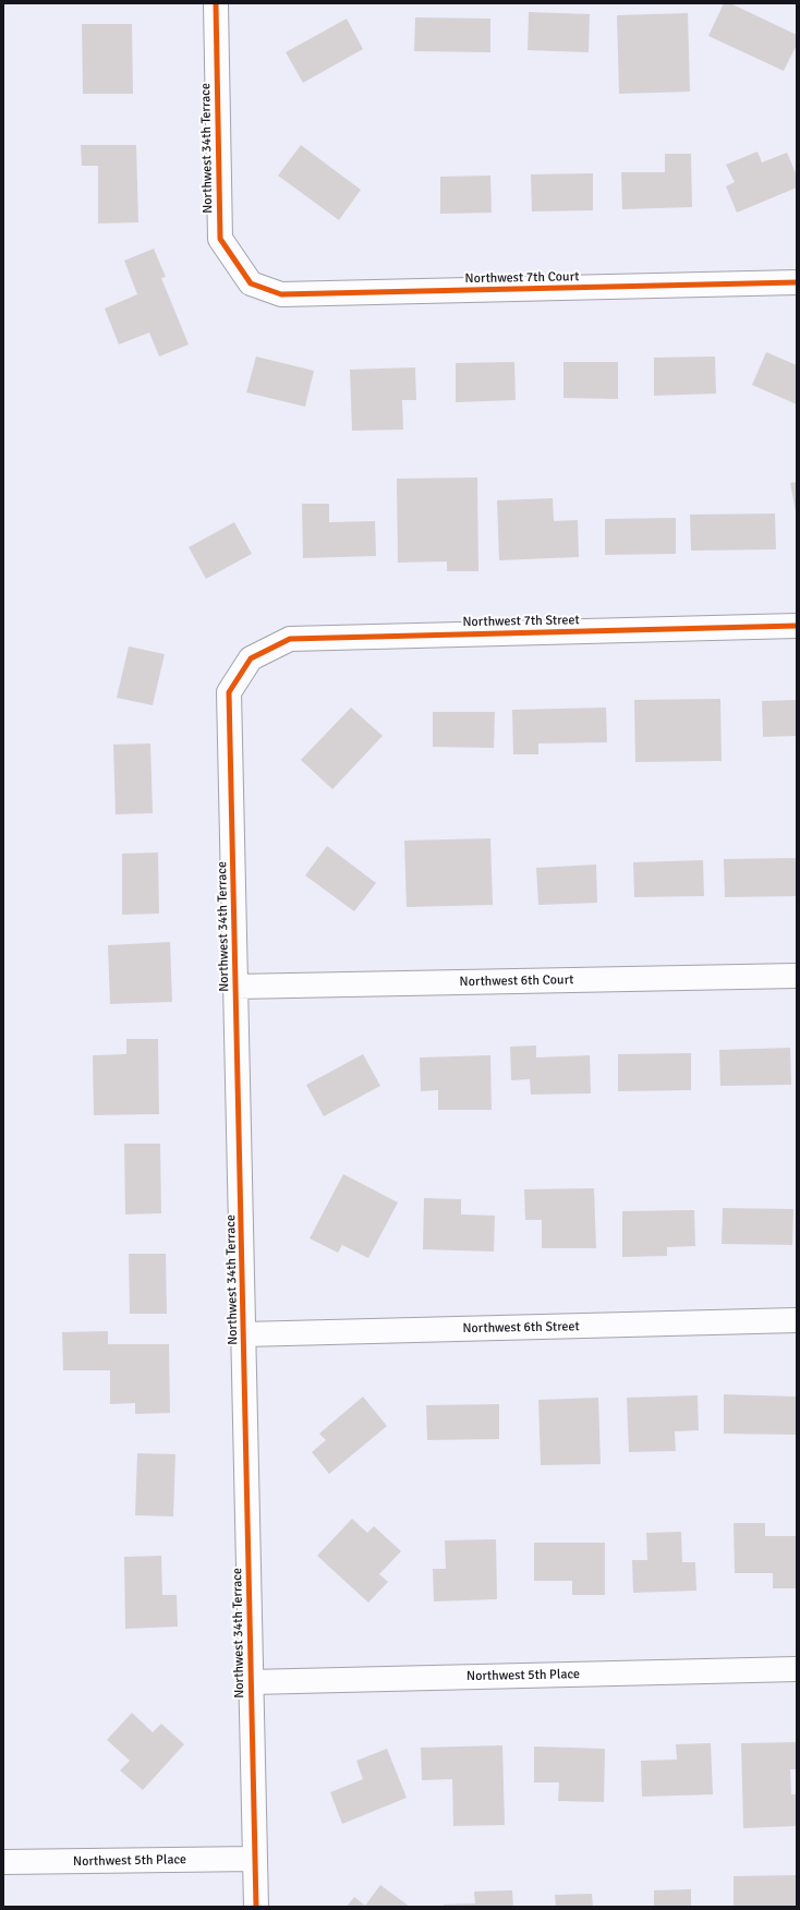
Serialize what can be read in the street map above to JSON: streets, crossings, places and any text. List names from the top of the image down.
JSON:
{
  "streets": {
    "street": [
      "Northwest 34th Terrace",
      "Northwest 7th Court",
      "Northwest 7th Street",
      "Northwest 6th Court",
      "Northwest 6th Street",
      "Northwest 5th Place"
    ]
  },
  "crossings": [
    ["Northwest 34th Terrace", "Northwest 7th Court"],
    ["Northwest 34th Terrace", "Northwest 7th Street"],
    ["Northwest 34th Terrace", "Northwest 6th Court"],
    ["Northwest 34th Terrace", "Northwest 6th Street"],
    ["Northwest 34th Terrace", "Northwest 5th Place"]
  ]
}
